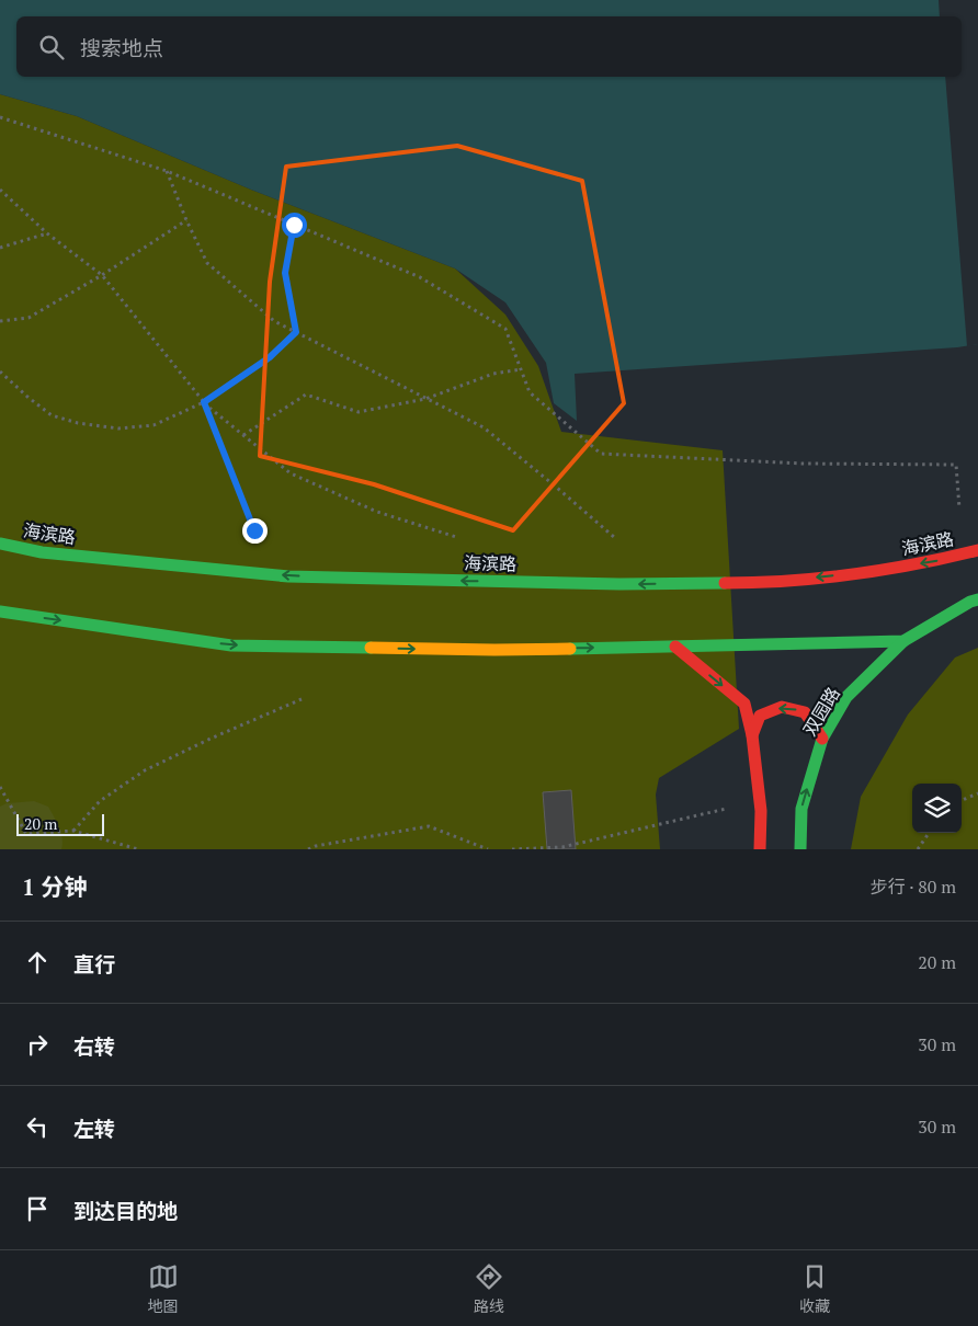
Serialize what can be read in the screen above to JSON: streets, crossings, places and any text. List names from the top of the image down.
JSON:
{
  "streets": {
    "main road": ["海滨路", "双园路"]
  },
  "scale_bar": "20 m",
  "page": {
    "search": "搜索地点",
    "scale": "20 m",
    "heading": ["1 分钟", "步行 · 80 m"],
    "list": [
      ["直行", "20 m"],
      ["右转", "30 m"],
      ["左转", "30 m"],
      "到达目的地"
    ],
    "nav": ["地图", "路线", "收藏"]
  }
}
